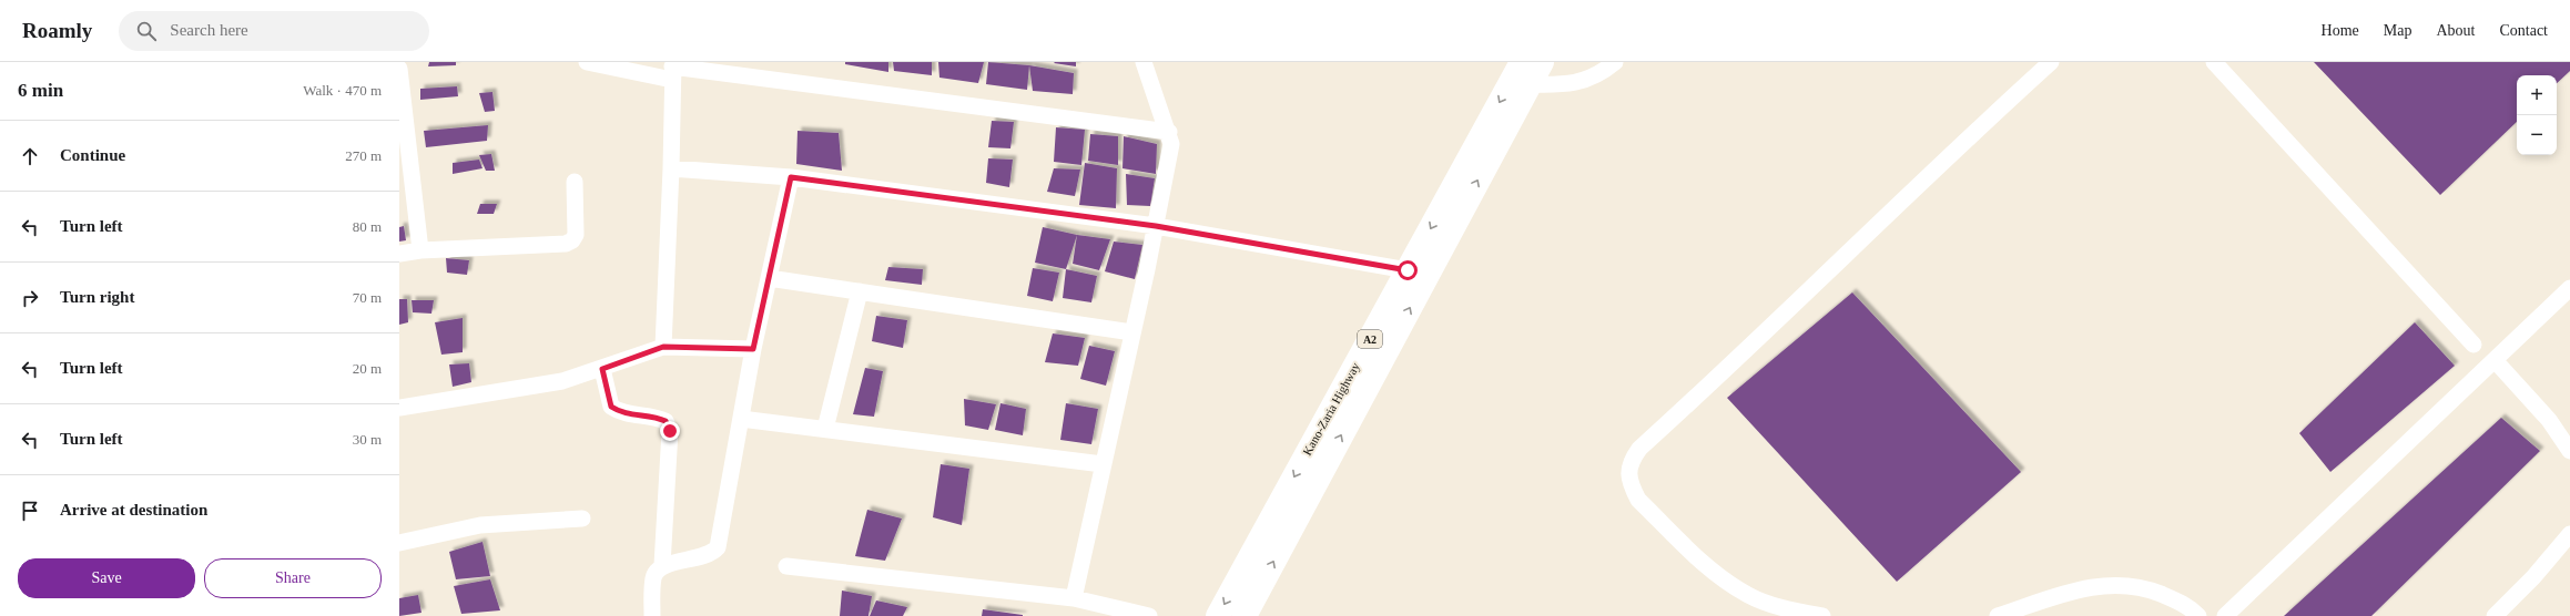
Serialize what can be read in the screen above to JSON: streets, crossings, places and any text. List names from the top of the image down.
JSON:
{
  "streets": {
    "highway": ["A2", "Kano-Zaria Highway"]
  },
  "page": {
    "header": "Roamly",
    "search": "Search here",
    "nav": [
      "Home",
      "Map",
      "About",
      "Contact"
    ],
    "heading": ["6 min", "Walk · 470 m"],
    "map_buttons": ["+", "−"],
    "list": [
      ["Continue", "270 m"],
      ["Turn left", "80 m"],
      ["Turn right", "70 m"],
      ["Turn left", "20 m"],
      ["Turn left", "30 m"],
      "Arrive at destination"
    ],
    "buttons": ["Save", "Share"]
  }
}
